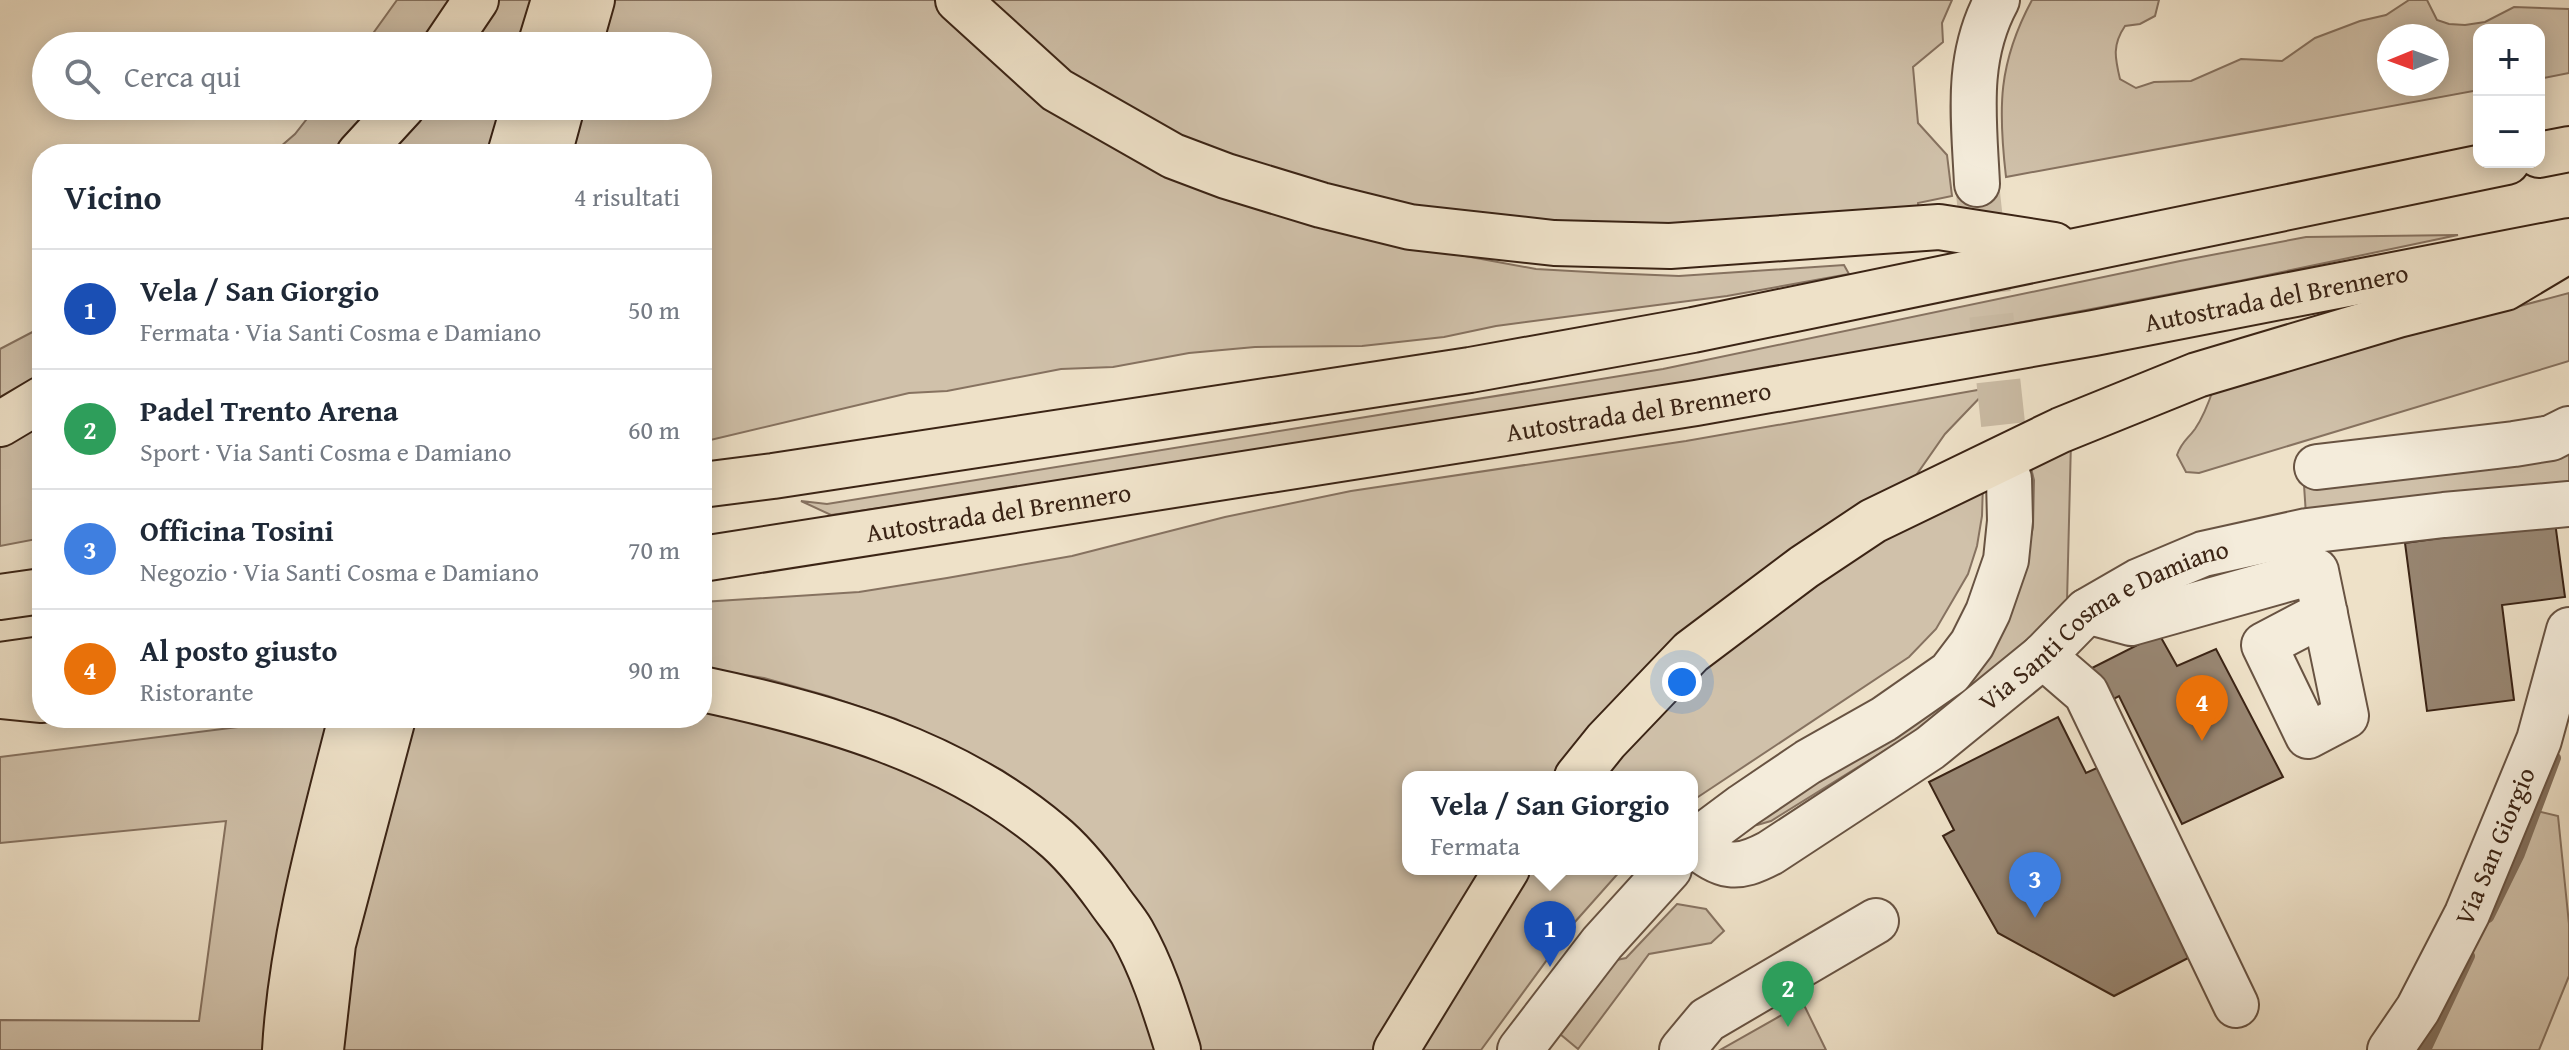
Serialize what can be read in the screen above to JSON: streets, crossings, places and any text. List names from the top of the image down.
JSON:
{
  "streets": {
    "highway": ["Autostrada del Brennero"],
    "street": ["Via Santi Cosma e Damiano", "Via San Giorgio"]
  },
  "north": "left",
  "page": {
    "map_buttons": ["+", "−"],
    "search": "Cerca qui",
    "heading": ["Vicino", "4 risultati"],
    "list": [
      {
        "mark": "1",
        "name": "Vela / San Giorgio",
        "note": "Fermata · Via Santi Cosma e Damiano",
        "value": "50 m"
      },
      {
        "mark": "2",
        "name": "Padel Trento Arena",
        "note": "Sport · Via Santi Cosma e Damiano",
        "value": "60 m"
      },
      {
        "mark": "3",
        "name": "Officina Tosini",
        "note": "Negozio · Via Santi Cosma e Damiano",
        "value": "70 m"
      },
      {
        "mark": "4",
        "name": "Al posto giusto",
        "note": "Ristorante",
        "value": "90 m"
      }
    ],
    "pins": [
      "4",
      "3",
      "1",
      "2"
    ],
    "popup": ["Vela / San Giorgio", "Fermata"]
  }
}
